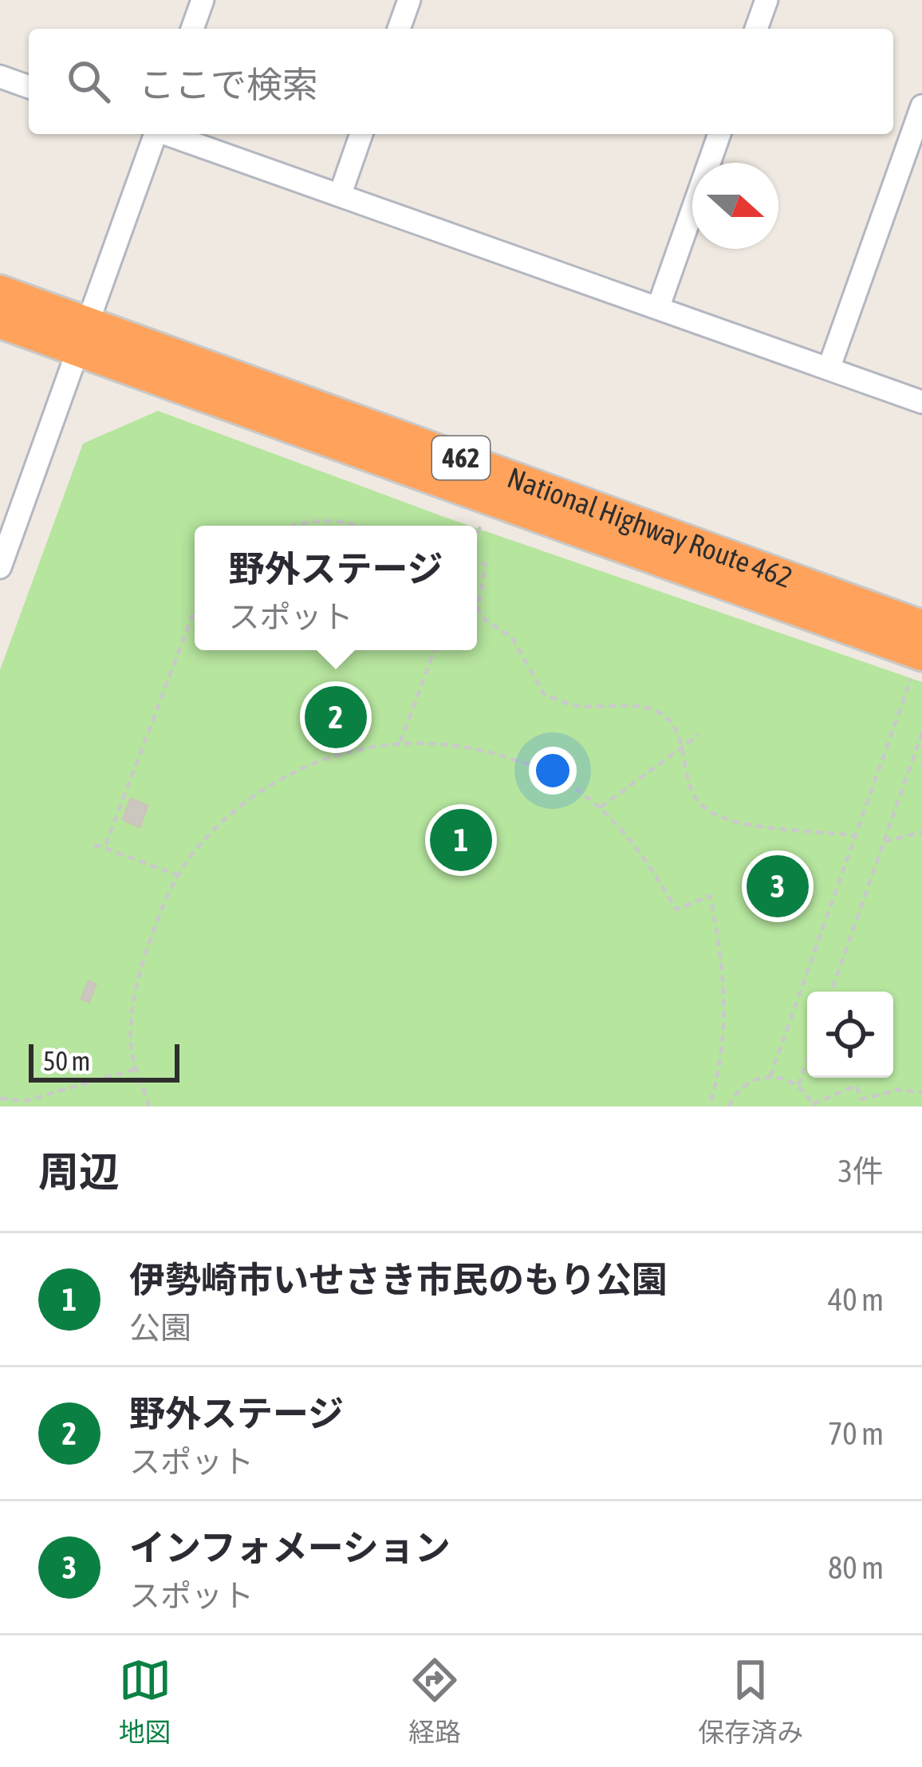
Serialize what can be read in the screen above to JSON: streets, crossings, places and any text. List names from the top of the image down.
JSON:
{
  "streets": {
    "highway": ["462", "National Highway Route 462"]
  },
  "scale_bar": "50 m",
  "north": "right",
  "page": {
    "search": "ここで検索",
    "popup": ["野外ステージ", "スポット"],
    "pins": ["2", "1", "3"],
    "scale": "50 m",
    "heading": ["周辺", "3件"],
    "list": [
      {
        "mark": "1",
        "name": "伊勢崎市いせさき市民のもり公園",
        "note": "公園",
        "value": "40 m"
      },
      {
        "mark": "2",
        "name": "野外ステージ",
        "note": "スポット",
        "value": "70 m"
      },
      {
        "mark": "3",
        "name": "インフォメーション",
        "note": "スポット",
        "value": "80 m"
      }
    ],
    "nav": ["地図", "経路", "保存済み"]
  }
}
